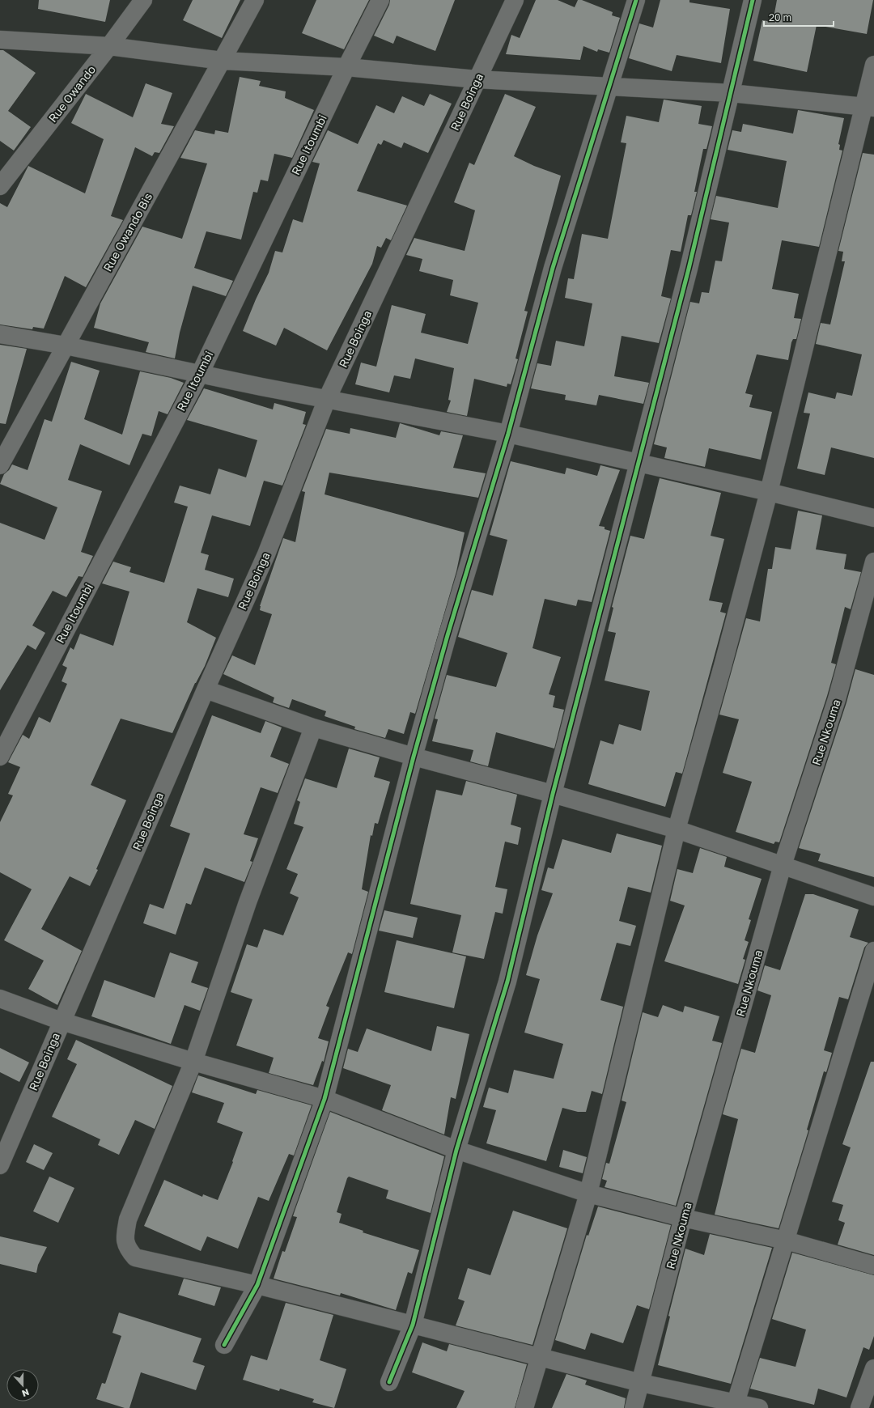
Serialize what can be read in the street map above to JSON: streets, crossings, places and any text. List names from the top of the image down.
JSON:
{
  "streets": {
    "street": [
      "Rue Owando",
      "Rue Boinga",
      "Rue Itoumbi",
      "Rue Owando Bis",
      "Rue Nkouma"
    ]
  },
  "scale_bar": "20 m",
  "north": "bottom"
}
